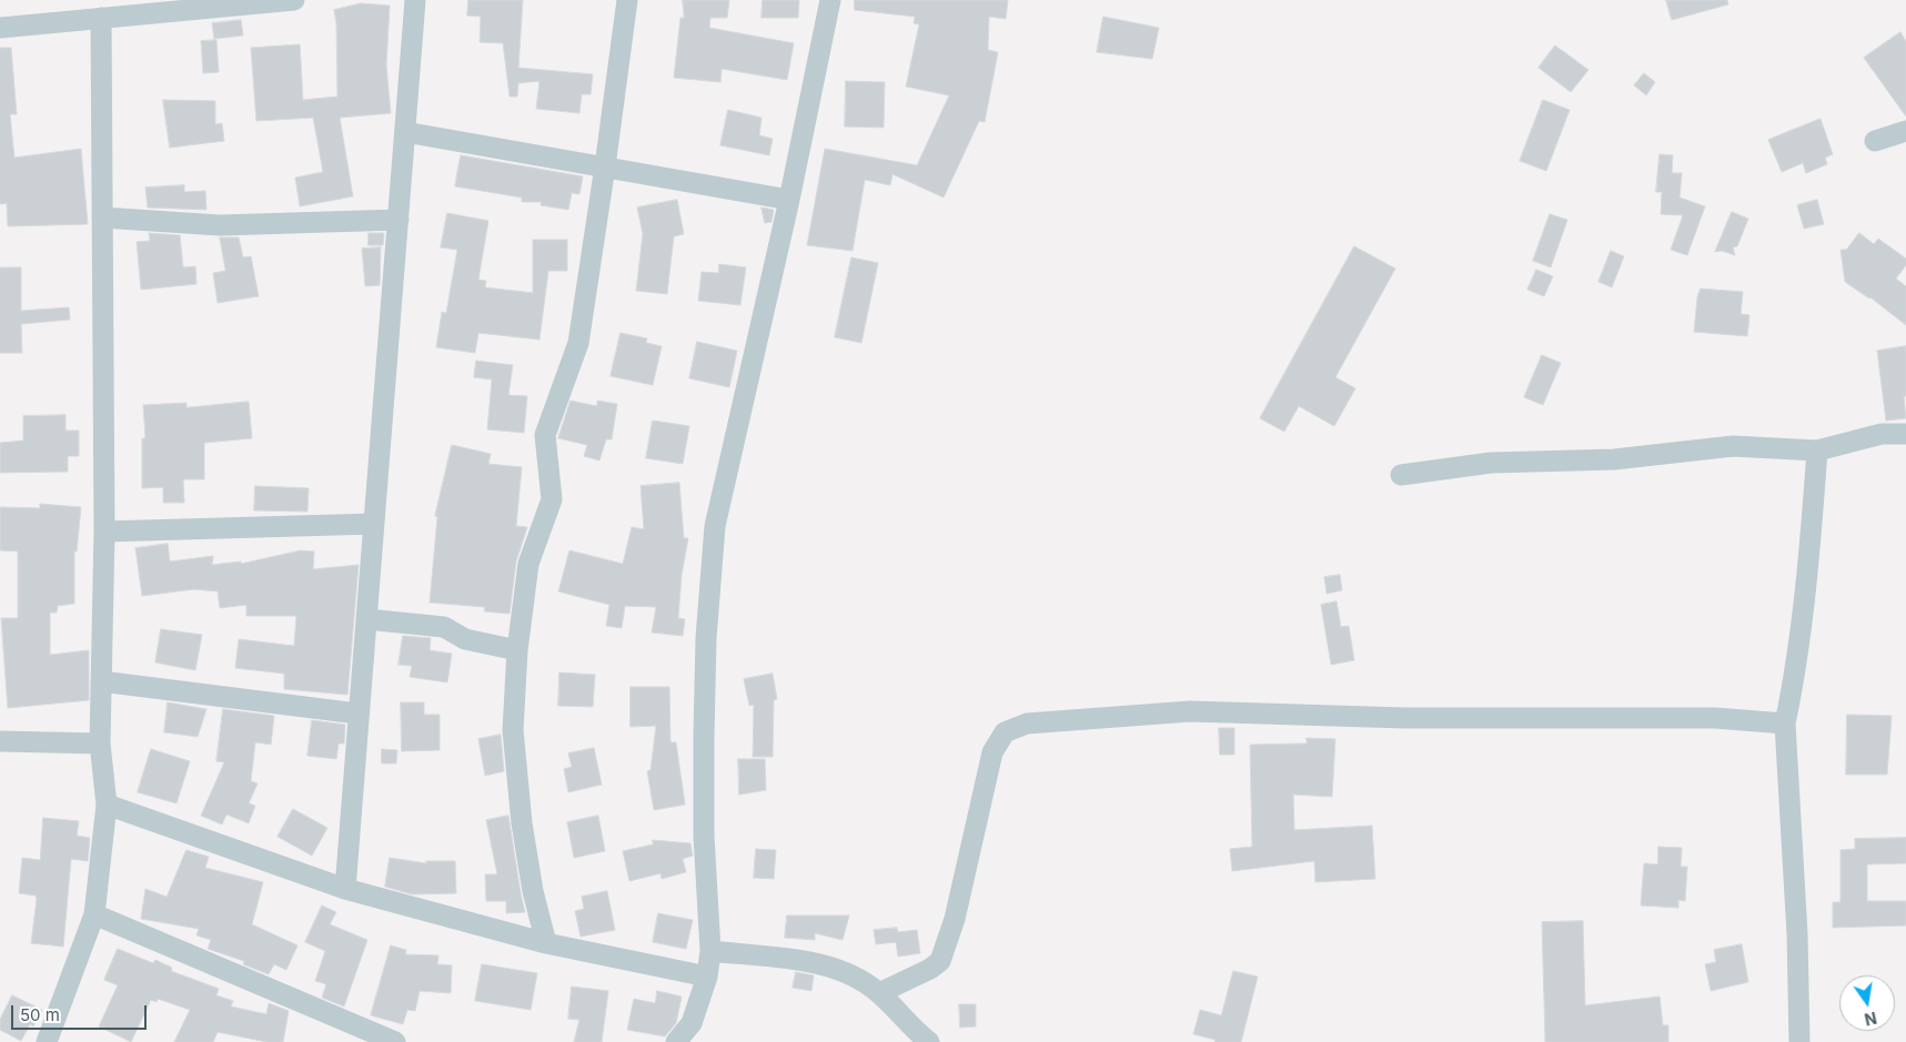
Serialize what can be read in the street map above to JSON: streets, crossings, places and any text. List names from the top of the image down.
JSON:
{
  "scale_bar": "50 m",
  "north": "bottom"
}
